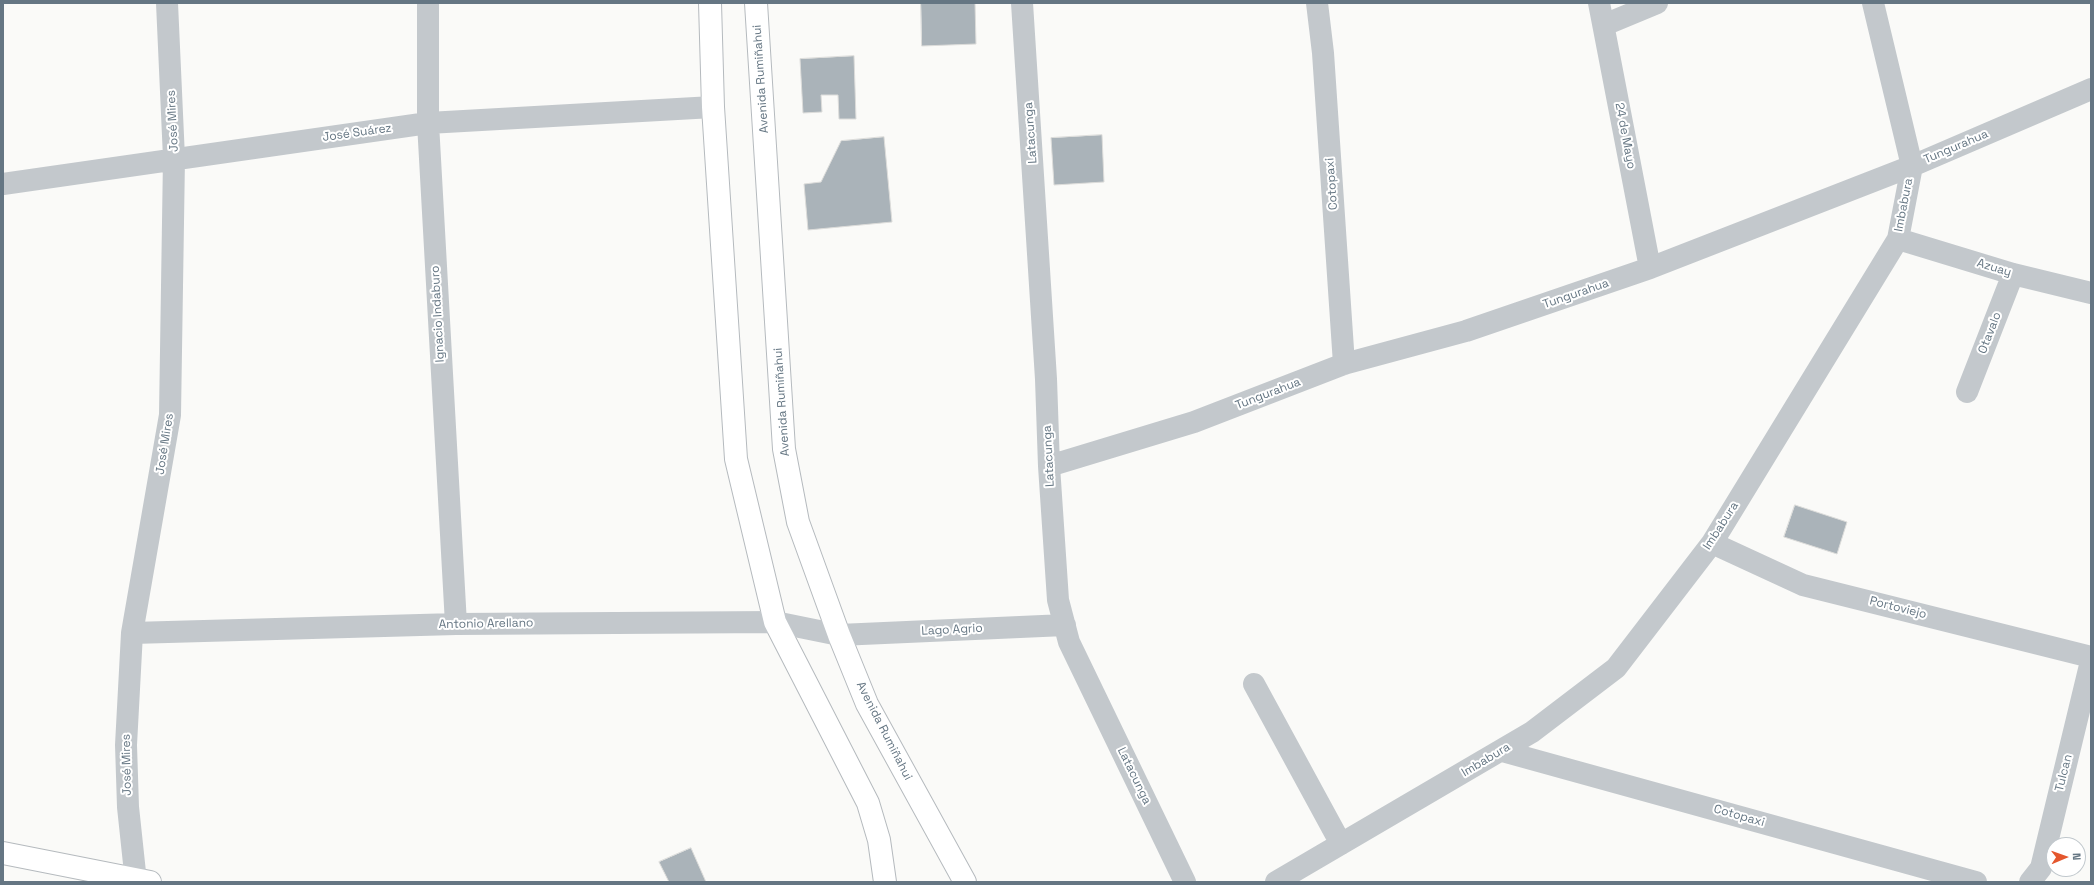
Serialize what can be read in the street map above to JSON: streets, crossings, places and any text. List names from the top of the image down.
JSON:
{
  "streets": {
    "main road": ["Avenida Rumiñahui"],
    "street": [
      "José Mires",
      "José Suárez",
      "Latacunga",
      "24 de Mayo",
      "Tungurahua",
      "Cotopaxi",
      "Imbabura",
      "Azuay",
      "Ignacio Indaburo",
      "Otavalo",
      "Portoviejo",
      "Antonio Arellano",
      "Lago Agrio",
      "Tulcan"
    ]
  },
  "crossings": [
    ["Avenida Rumiñahui", "Antonio Arellano"],
    ["Avenida Rumiñahui", "Lago Agrio"],
    ["José Mires", "José Suárez"],
    ["José Mires", "Antonio Arellano"],
    ["José Suárez", "Ignacio Indaburo"],
    ["Latacunga", "Tungurahua"],
    ["Latacunga", "Lago Agrio"],
    ["24 de Mayo", "Tungurahua"],
    ["Tungurahua", "Cotopaxi"],
    ["Tungurahua", "Imbabura"],
    ["Cotopaxi", "Imbabura"],
    ["Imbabura", "Azuay"],
    ["Imbabura", "Portoviejo"],
    ["Azuay", "Otavalo"],
    ["Ignacio Indaburo", "Antonio Arellano"],
    ["Antonio Arellano", "Lago Agrio"]
  ],
  "north": "right"
}
